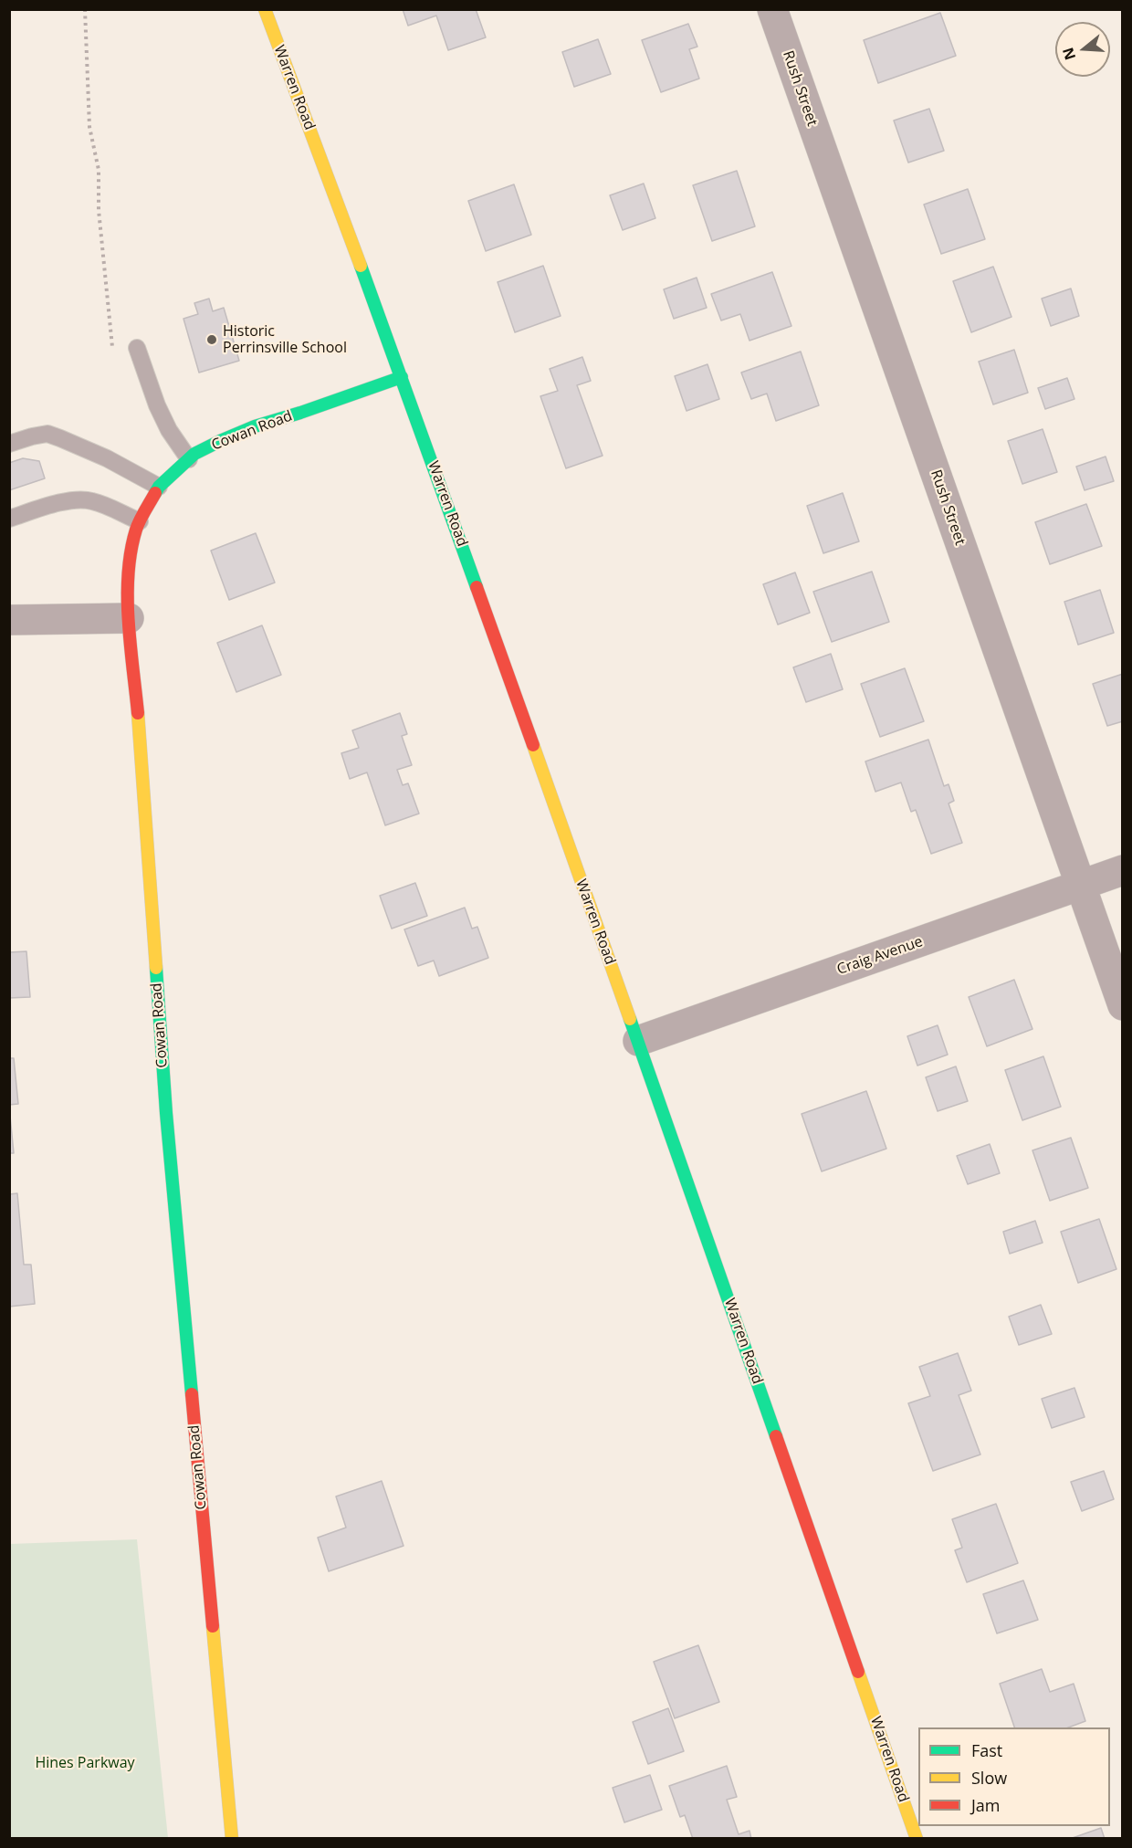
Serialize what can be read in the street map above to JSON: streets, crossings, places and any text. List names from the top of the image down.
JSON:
{
  "streets": {
    "main road": ["Warren Road", "Cowan Road"],
    "street": ["Rush Street", "Craig Avenue"]
  },
  "crossings": [
    ["Warren Road", "Cowan Road"],
    ["Warren Road", "Craig Avenue"],
    ["Rush Street", "Craig Avenue"]
  ],
  "parks": ["Hines Parkway"],
  "places": ["Historic Perrinsville School"],
  "legend": ["Fast", "Slow", "Jam"],
  "north": "left"
}
